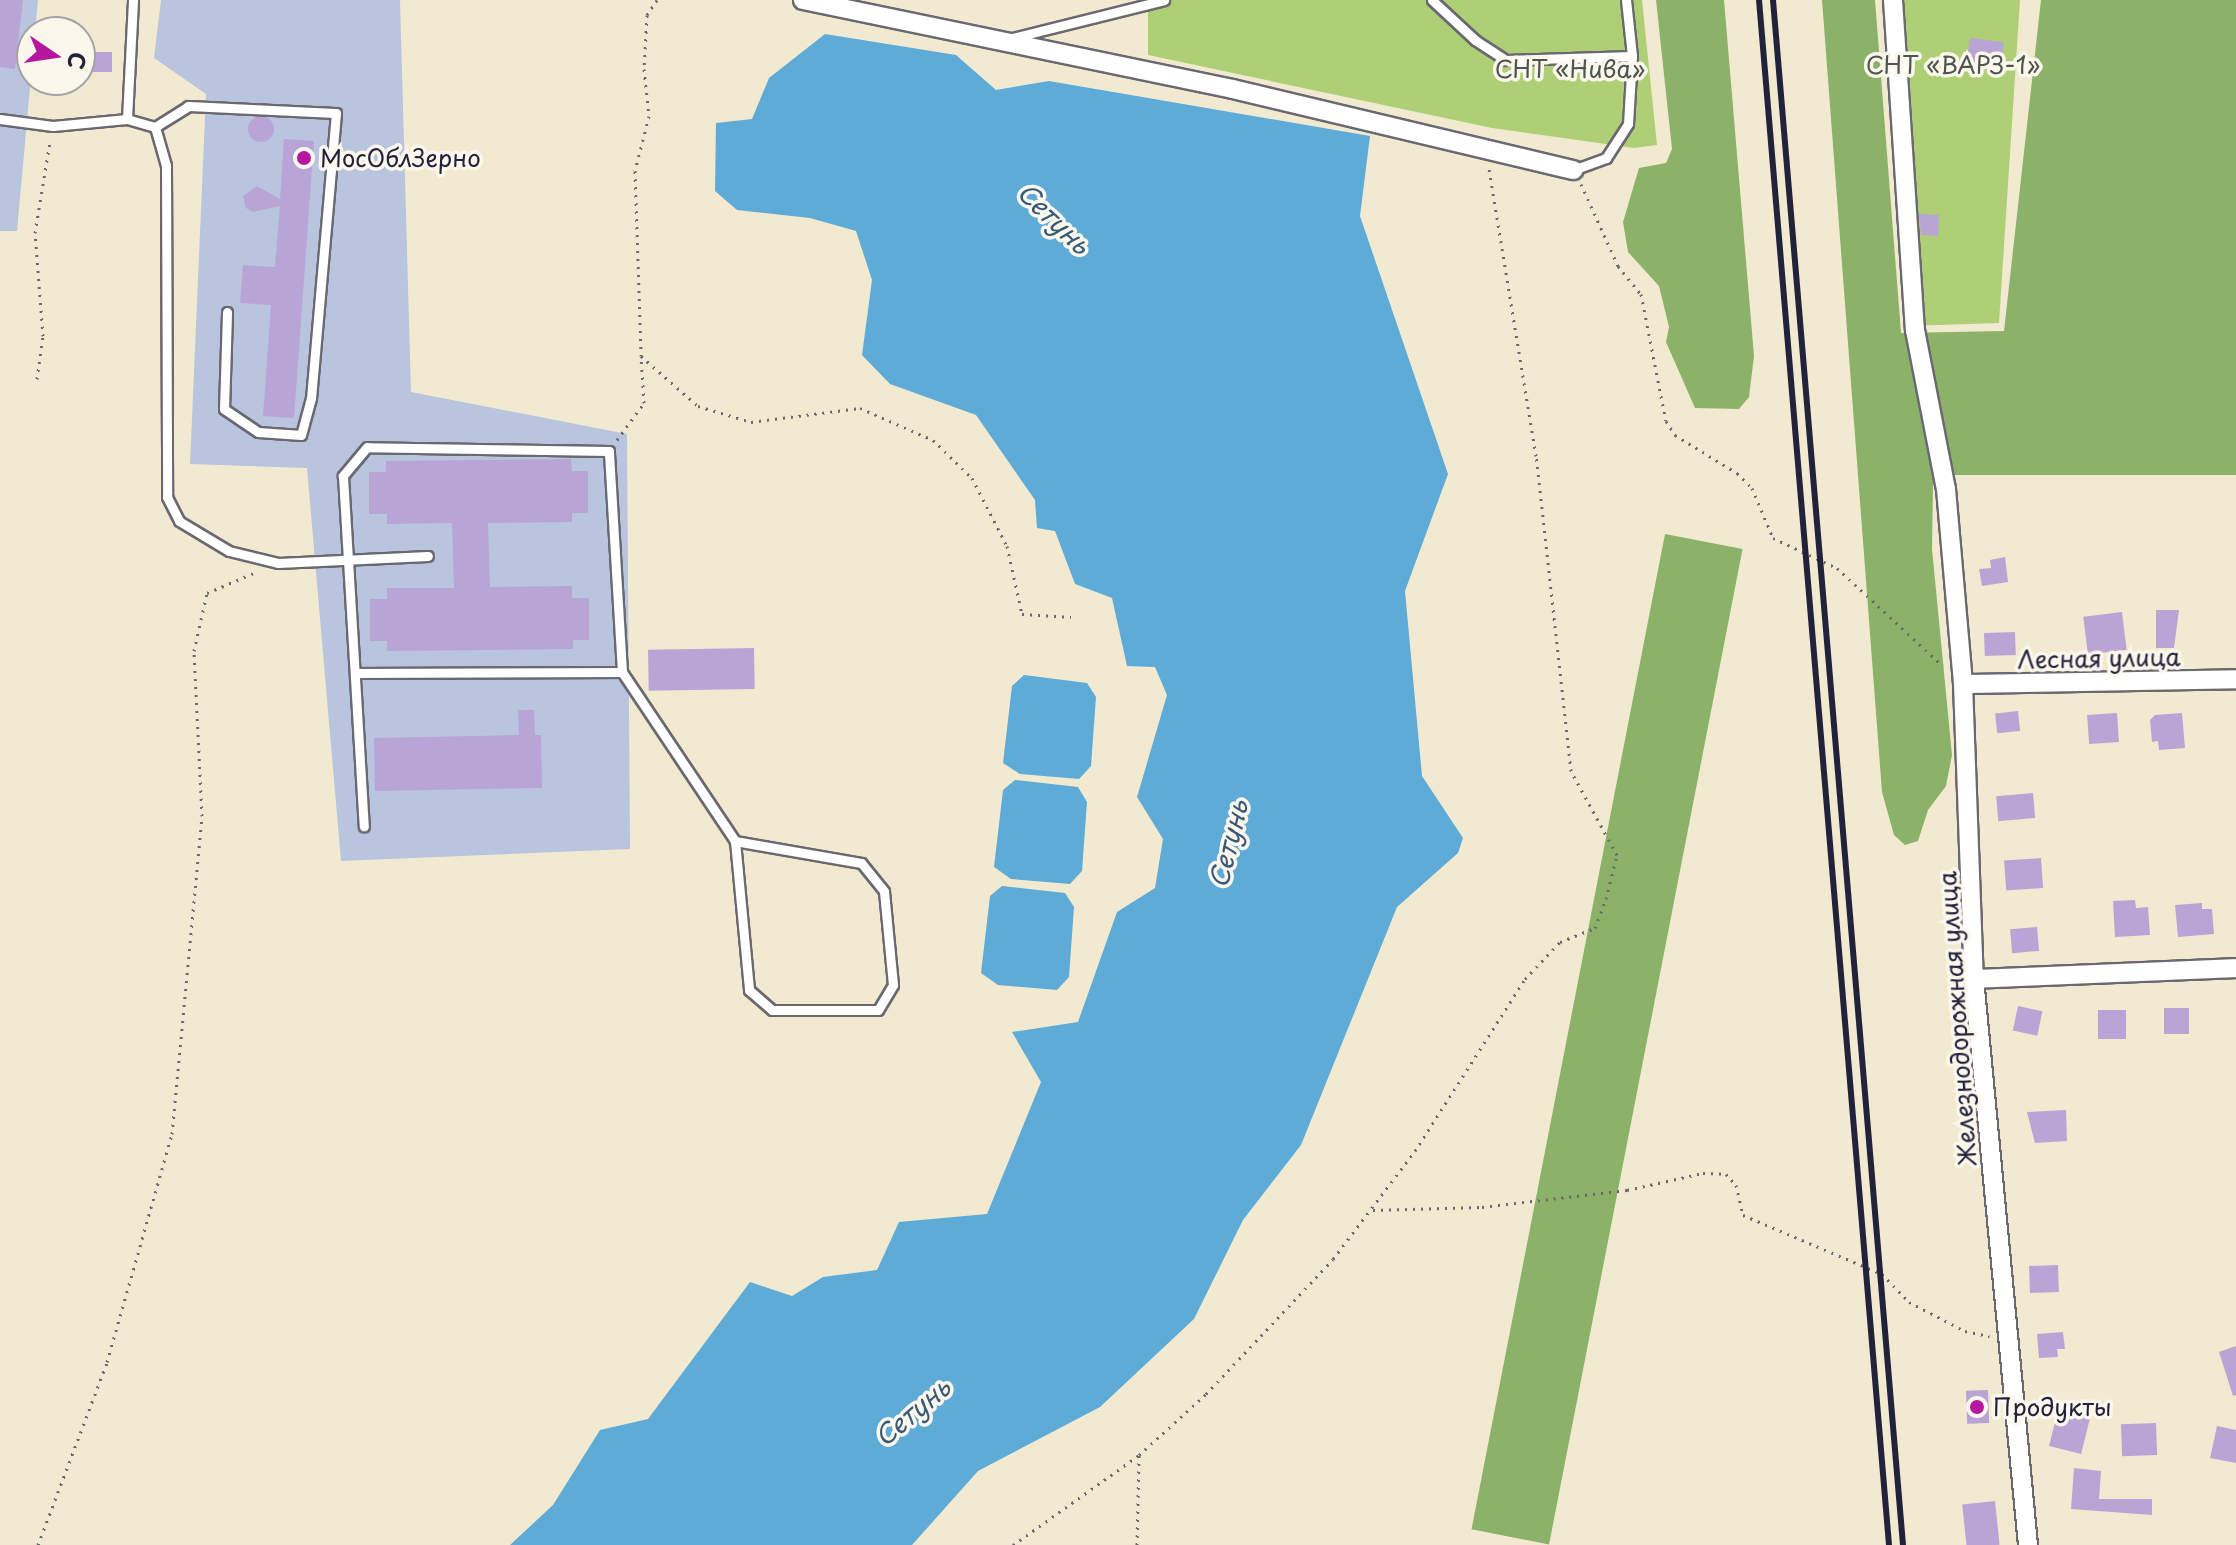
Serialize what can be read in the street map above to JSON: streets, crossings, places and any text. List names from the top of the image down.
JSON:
{
  "streets": {
    "street": ["Лесная улица", "Железнодорожная улица"]
  },
  "crossings": [
    ["Лесная улица", "Железнодорожная улица"]
  ],
  "water": ["Сетунь"],
  "parks": ["СНТ «ВАРЗ-1»", "СНТ «Нива»"],
  "places": ["МосОблЗерно", "Продукты"],
  "north": "right"
}
